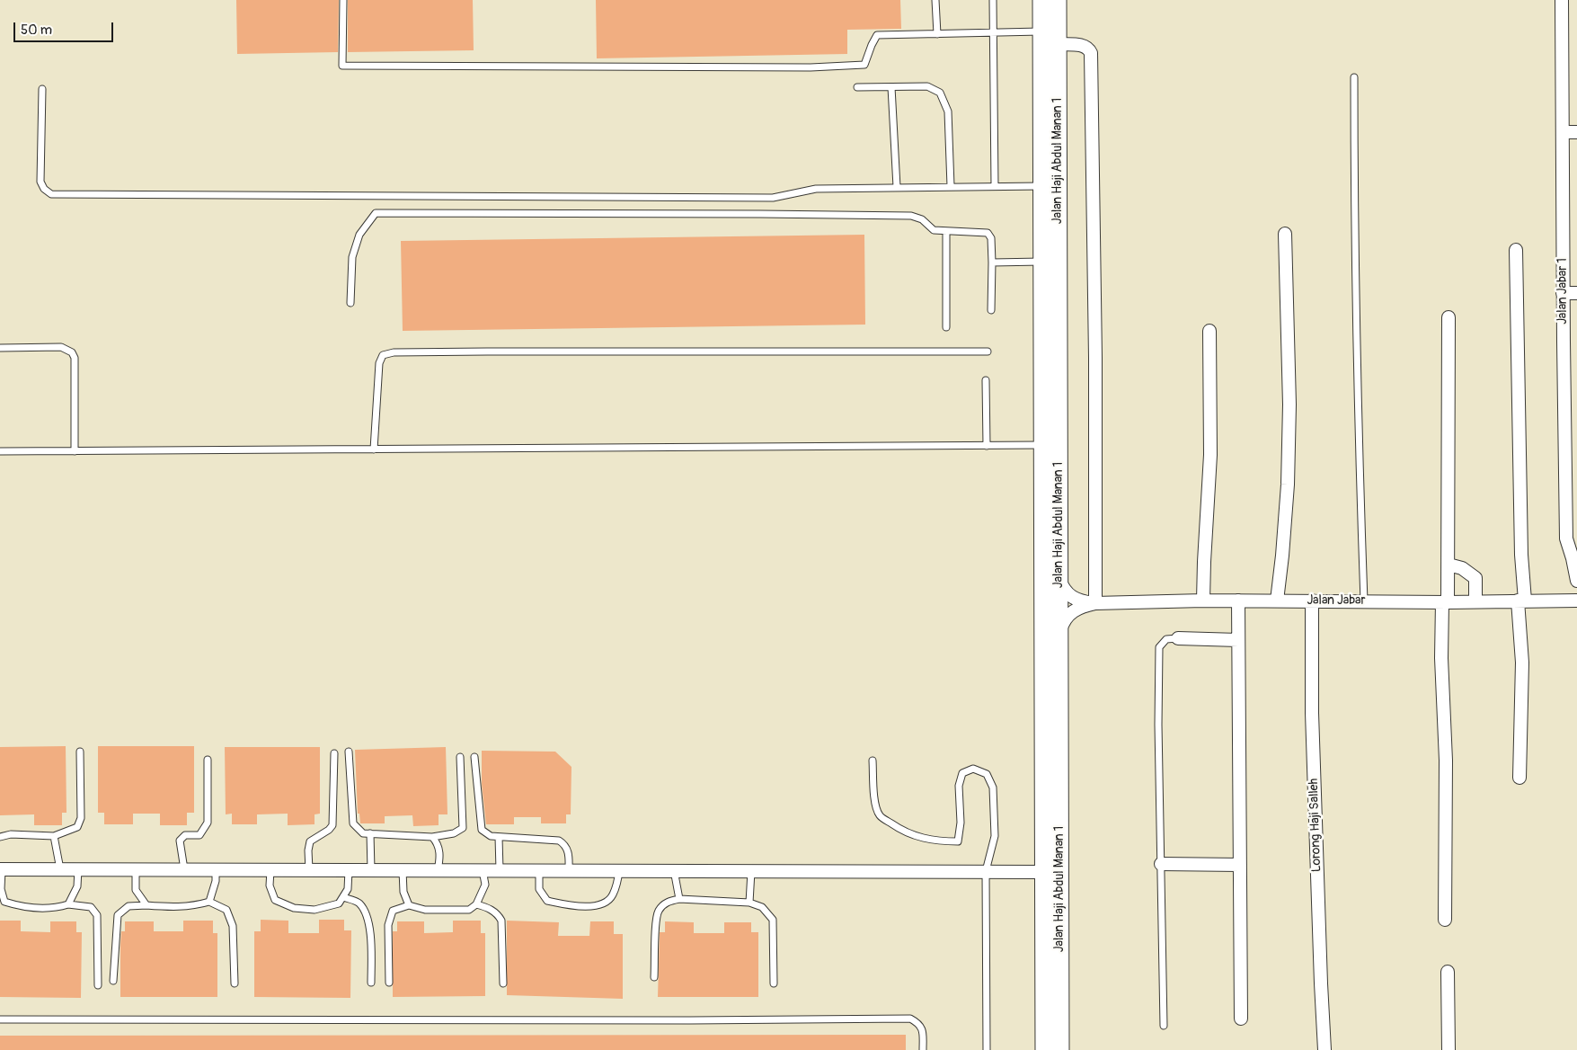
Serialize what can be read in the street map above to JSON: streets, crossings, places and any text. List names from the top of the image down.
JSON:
{
  "streets": {
    "street": [
      "Jalan Haji Abdul Manan 1",
      "Jalan Jabar 1",
      "Jalan Jabar",
      "Lorong Haji Salleh"
    ]
  },
  "crossings": [
    ["Jalan Jabar", "Lorong Haji Salleh"]
  ],
  "scale_bar": "50 m"
}
